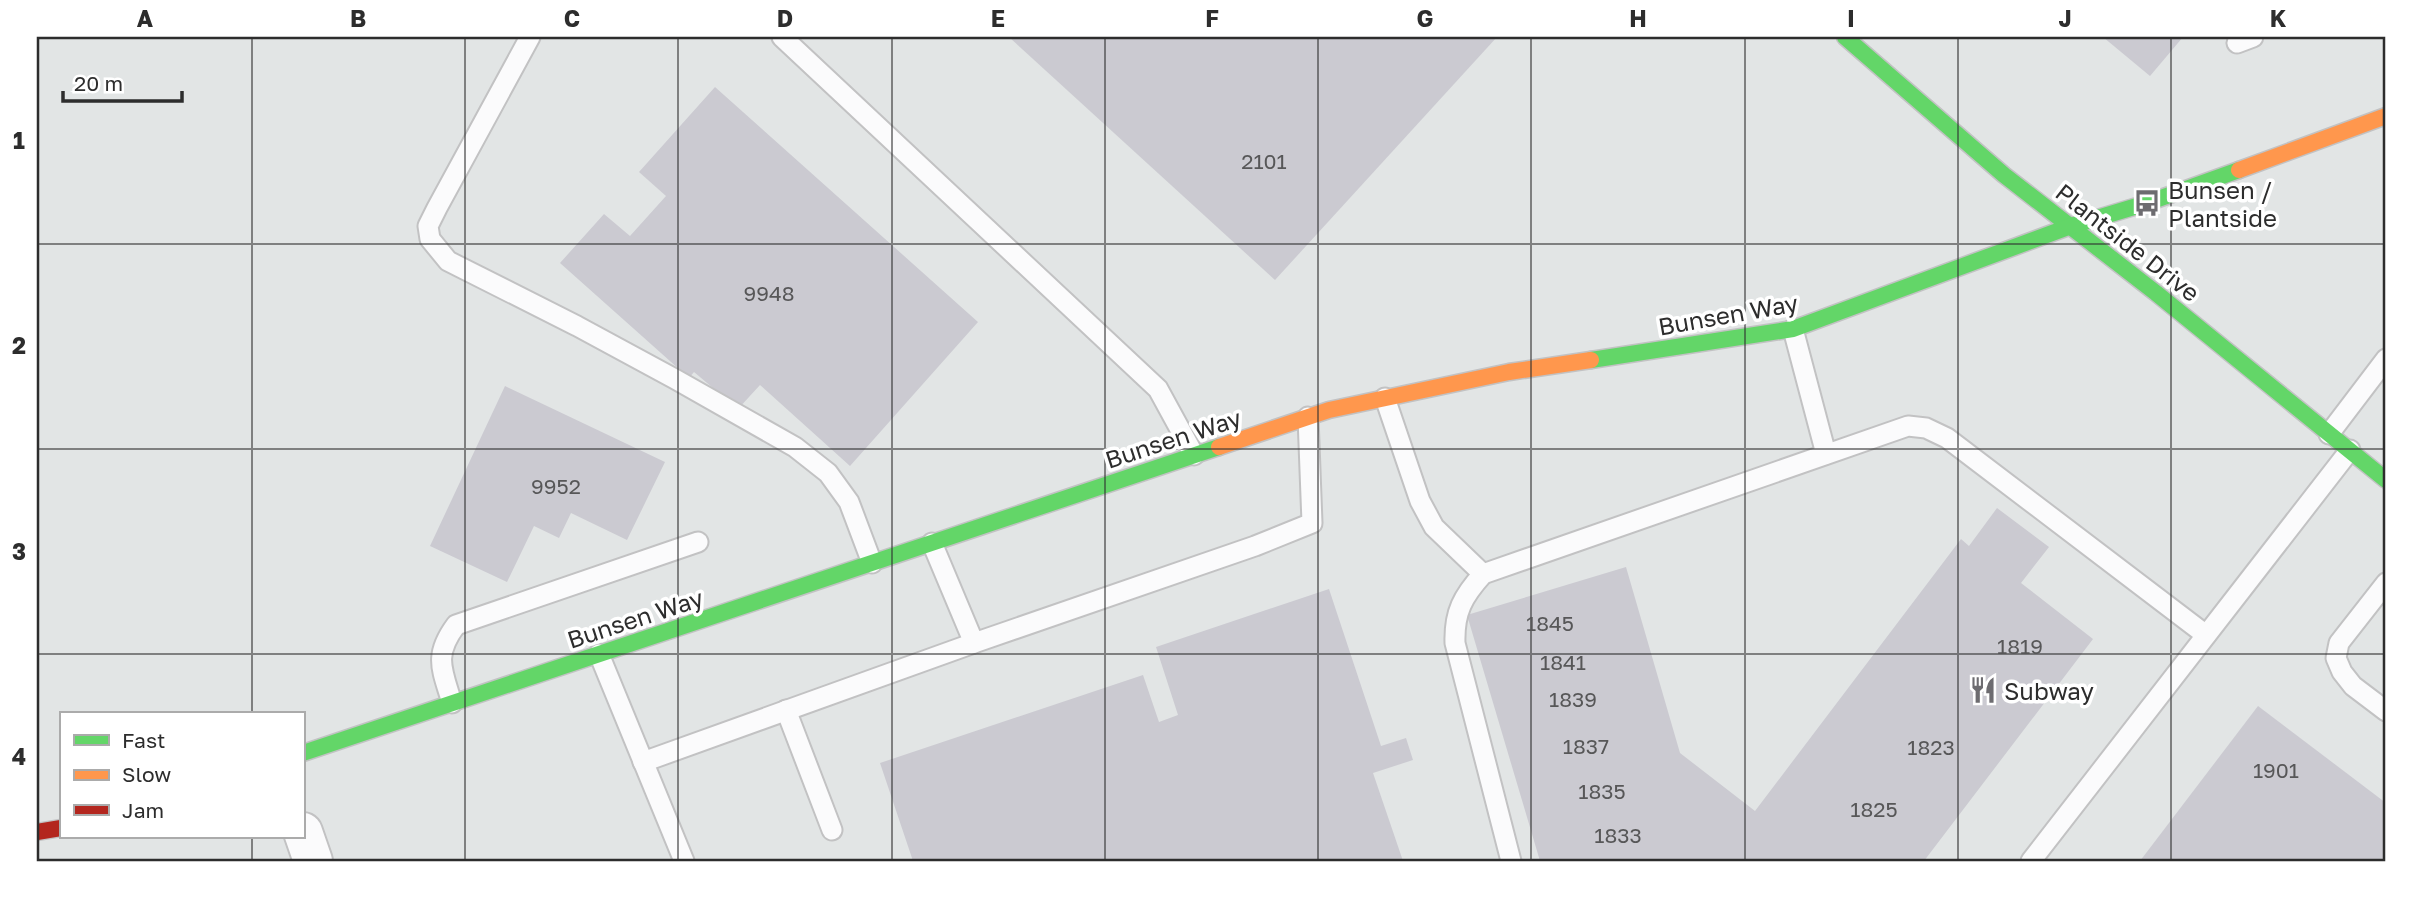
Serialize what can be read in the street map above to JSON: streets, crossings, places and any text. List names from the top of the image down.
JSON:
{
  "streets": {
    "street": ["Plantside Drive", "Bunsen Way"]
  },
  "crossings": [
    ["Plantside Drive", "Bunsen Way"]
  ],
  "places": {
    "bus stop": ["Bunsen / Plantside"],
    "restaurant": ["Subway"]
  },
  "house_numbers": [
    "2101",
    "9948",
    "9952",
    "1845",
    "1819",
    "1841",
    "1839",
    "1837",
    "1823",
    "1901",
    "1835",
    "1825",
    "1833"
  ],
  "legend": ["Fast", "Slow", "Jam"],
  "scale_bar": "20 m",
  "grid": {
    "columns": [
      "A",
      "B",
      "C",
      "D",
      "E",
      "F",
      "G",
      "H",
      "I",
      "J",
      "K"
    ],
    "rows": [
      "1",
      "2",
      "3",
      "4"
    ]
  }
}
